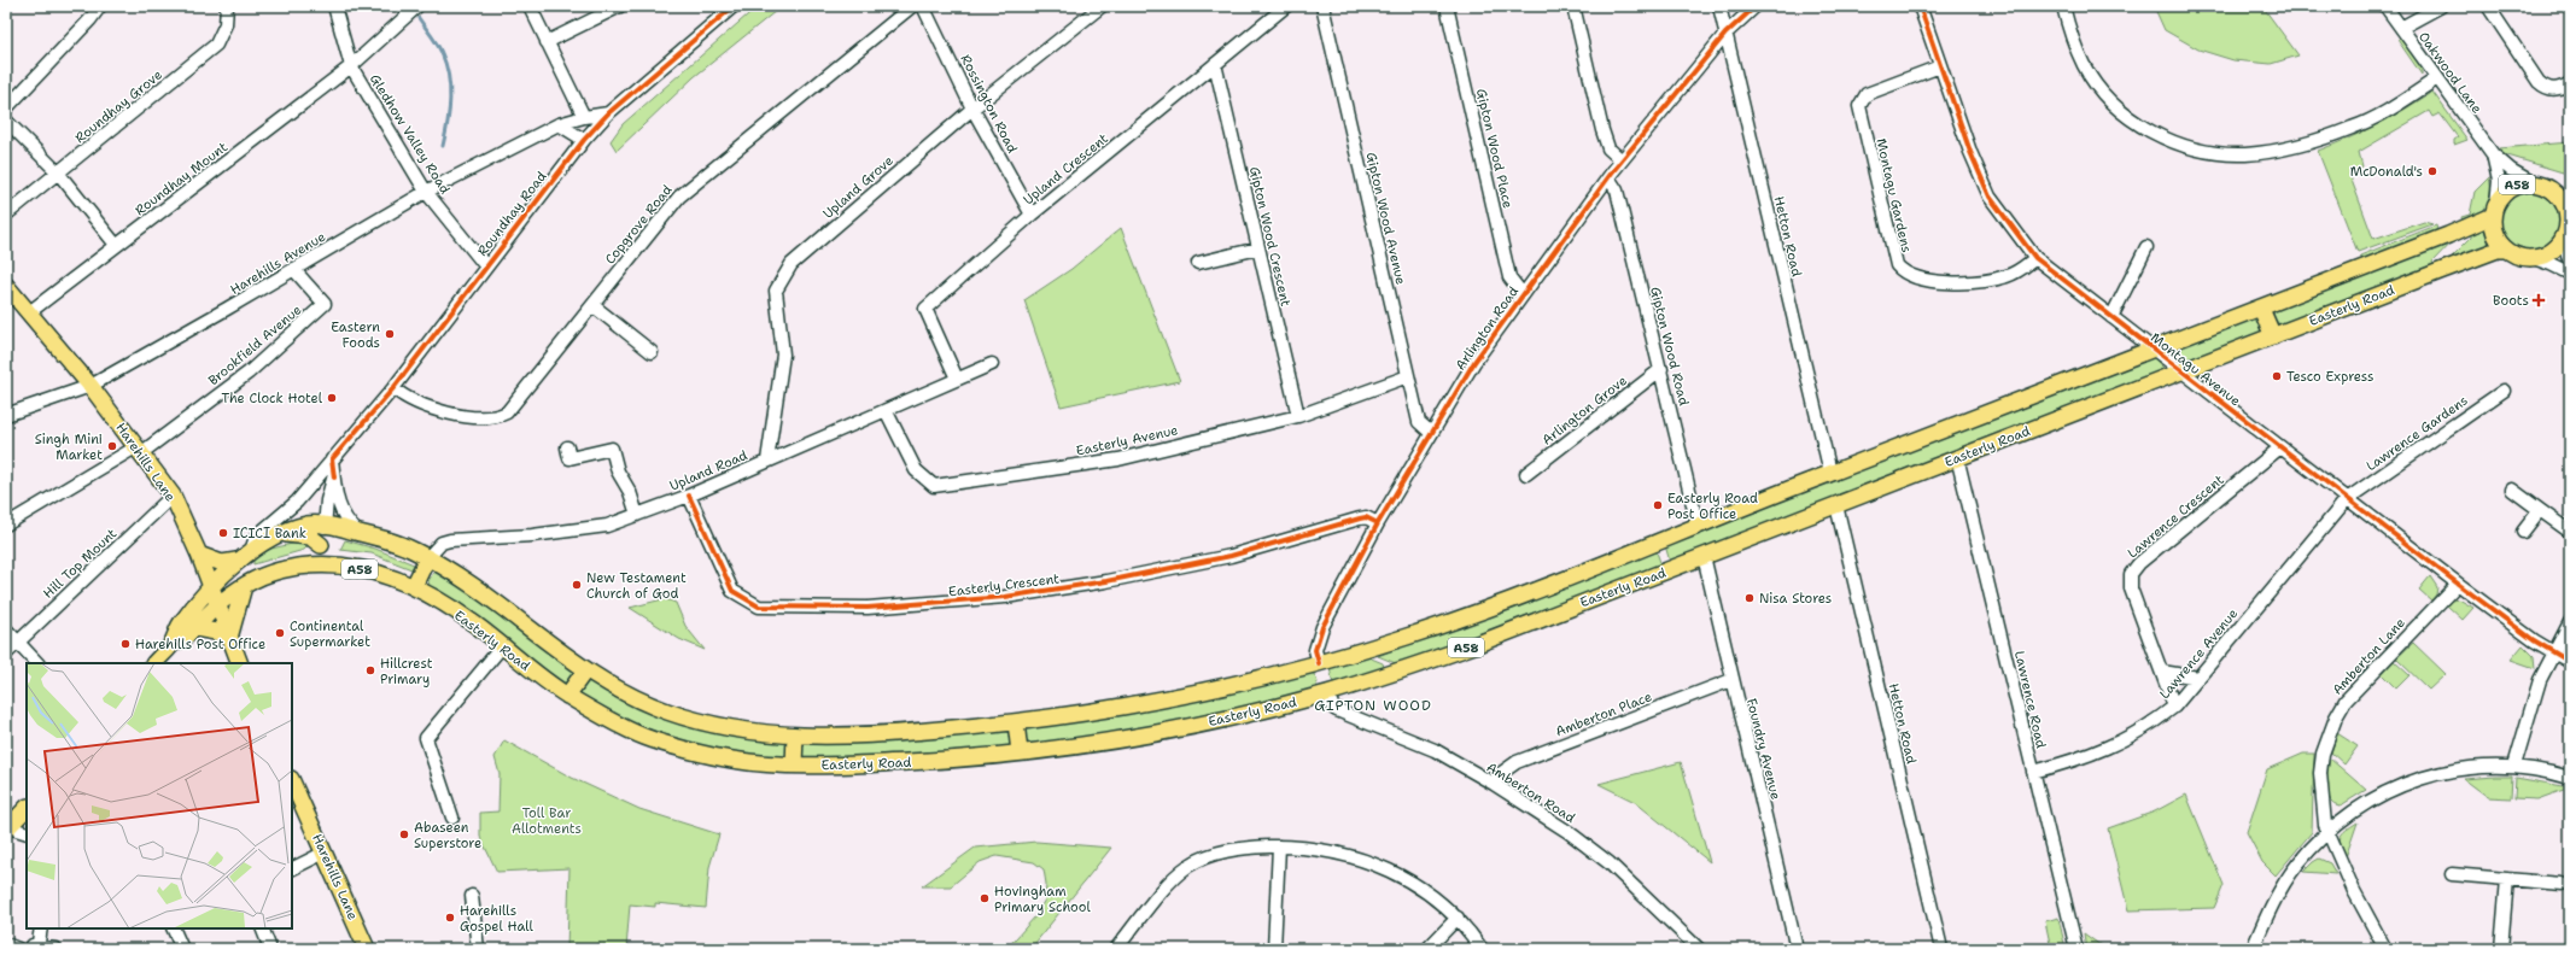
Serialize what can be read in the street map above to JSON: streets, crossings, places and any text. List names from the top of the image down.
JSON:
{
  "streets": {
    "main road": ["A58", "Easterly Road", "Harehills Lane"],
    "street": [
      "Oakwood Lane",
      "Rossington Road",
      "Roundhay Grove",
      "Gledhow Valley Road",
      "Gipton Wood Place",
      "Upland Crescent",
      "Roundhay Mount",
      "Upland Grove",
      "Montagu Gardens",
      "Roundhay Road",
      "Gipton Wood Avenue",
      "Copgrove Road",
      "Gipton Wood Crescent",
      "Hetton Road",
      "Harehills Avenue",
      "Arlington Road",
      "Brookfield Avenue",
      "Gipton Wood Road",
      "Montagu Avenue",
      "Arlington Grove",
      "Lawrence Gardens",
      "Easterly Avenue",
      "Upland Road",
      "Lawrence Crescent",
      "Hill Top Mount",
      "Easterly Crescent",
      "Lawrence Avenue",
      "Amberton Lane",
      "Lawrence Road",
      "Amberton Place",
      "Foundry Avenue",
      "Amberton Road"
    ]
  },
  "crossings": [
    ["Oakwood Lane", "A58"],
    ["Oakwood Lane", "Easterly Road"],
    ["Rossington Road", "Upland Crescent"],
    ["Rossington Road", "Upland Grove"],
    ["Gledhow Valley Road", "Roundhay Mount"],
    ["Gledhow Valley Road", "Roundhay Road"],
    ["Gledhow Valley Road", "Harehills Avenue"],
    ["Gipton Wood Place", "Arlington Road"],
    ["Upland Crescent", "Gipton Wood Crescent"],
    ["Upland Crescent", "Upland Road"],
    ["Roundhay Mount", "Harehills Lane"],
    ["A58", "Easterly Road"],
    ["A58", "Harehills Lane"],
    ["Upland Grove", "Upland Road"],
    ["Montagu Gardens", "Montagu Avenue"],
    ["Roundhay Road", "Copgrove Road"],
    ["Roundhay Road", "Harehills Avenue"],
    ["Roundhay Road", "Easterly Road"],
    ["Gipton Wood Avenue", "Arlington Road"],
    ["Gipton Wood Avenue", "Easterly Avenue"],
    ["Gipton Wood Crescent", "Easterly Avenue"],
    ["Hetton Road", "Easterly Road"],
    ["Hetton Road", "Arlington Road"],
    ["Harehills Avenue", "Brookfield Avenue"],
    ["Harehills Avenue", "Harehills Lane"],
    ["Easterly Road", "Arlington Road"],
    ["Easterly Road", "Gipton Wood Road"],
    ["Easterly Road", "Montagu Avenue"],
    ["Easterly Road", "Harehills Lane"],
    ["Easterly Road", "Upland Road"],
    ["Easterly Road", "Lawrence Road"],
    ["Easterly Road", "Foundry Avenue"],
    ["Easterly Road", "Amberton Road"],
    ["Arlington Road", "Gipton Wood Road"],
    ["Arlington Road", "Easterly Crescent"],
    ["Brookfield Avenue", "Harehills Lane"],
    ["Gipton Wood Road", "Arlington Grove"],
    ["Montagu Avenue", "Lawrence Gardens"],
    ["Montagu Avenue", "Lawrence Crescent"],
    ["Montagu Avenue", "Lawrence Avenue"],
    ["Montagu Avenue", "Amberton Lane"],
    ["Lawrence Gardens", "Lawrence Avenue"],
    ["Easterly Avenue", "Upland Road"],
    ["Harehills Lane", "Hill Top Mount"],
    ["Upland Road", "Easterly Crescent"],
    ["Lawrence Crescent", "Lawrence Avenue"],
    ["Lawrence Avenue", "Lawrence Road"],
    ["Amberton Place", "Foundry Avenue"],
    ["Amberton Place", "Amberton Road"]
  ],
  "districts": ["GIPTON WOOD"],
  "parks": ["Toll Bar Allotments"],
  "places": {
    "other": [
      "McDonald's",
      "Eastern Foods",
      "Tesco Express",
      "The Clock Hotel",
      "Singh Mini Market",
      "Easterly Road Post Office",
      "ICICI Bank",
      "New Testament Church of God",
      "Nisa Stores",
      "Continental Supermarket",
      "Harehills Post Office",
      "Hillcrest Primary",
      "Abaseen Superstore",
      "Hovingham Primary School",
      "Harehills Gospel Hall"
    ],
    "health": ["Boots"]
  }
}
